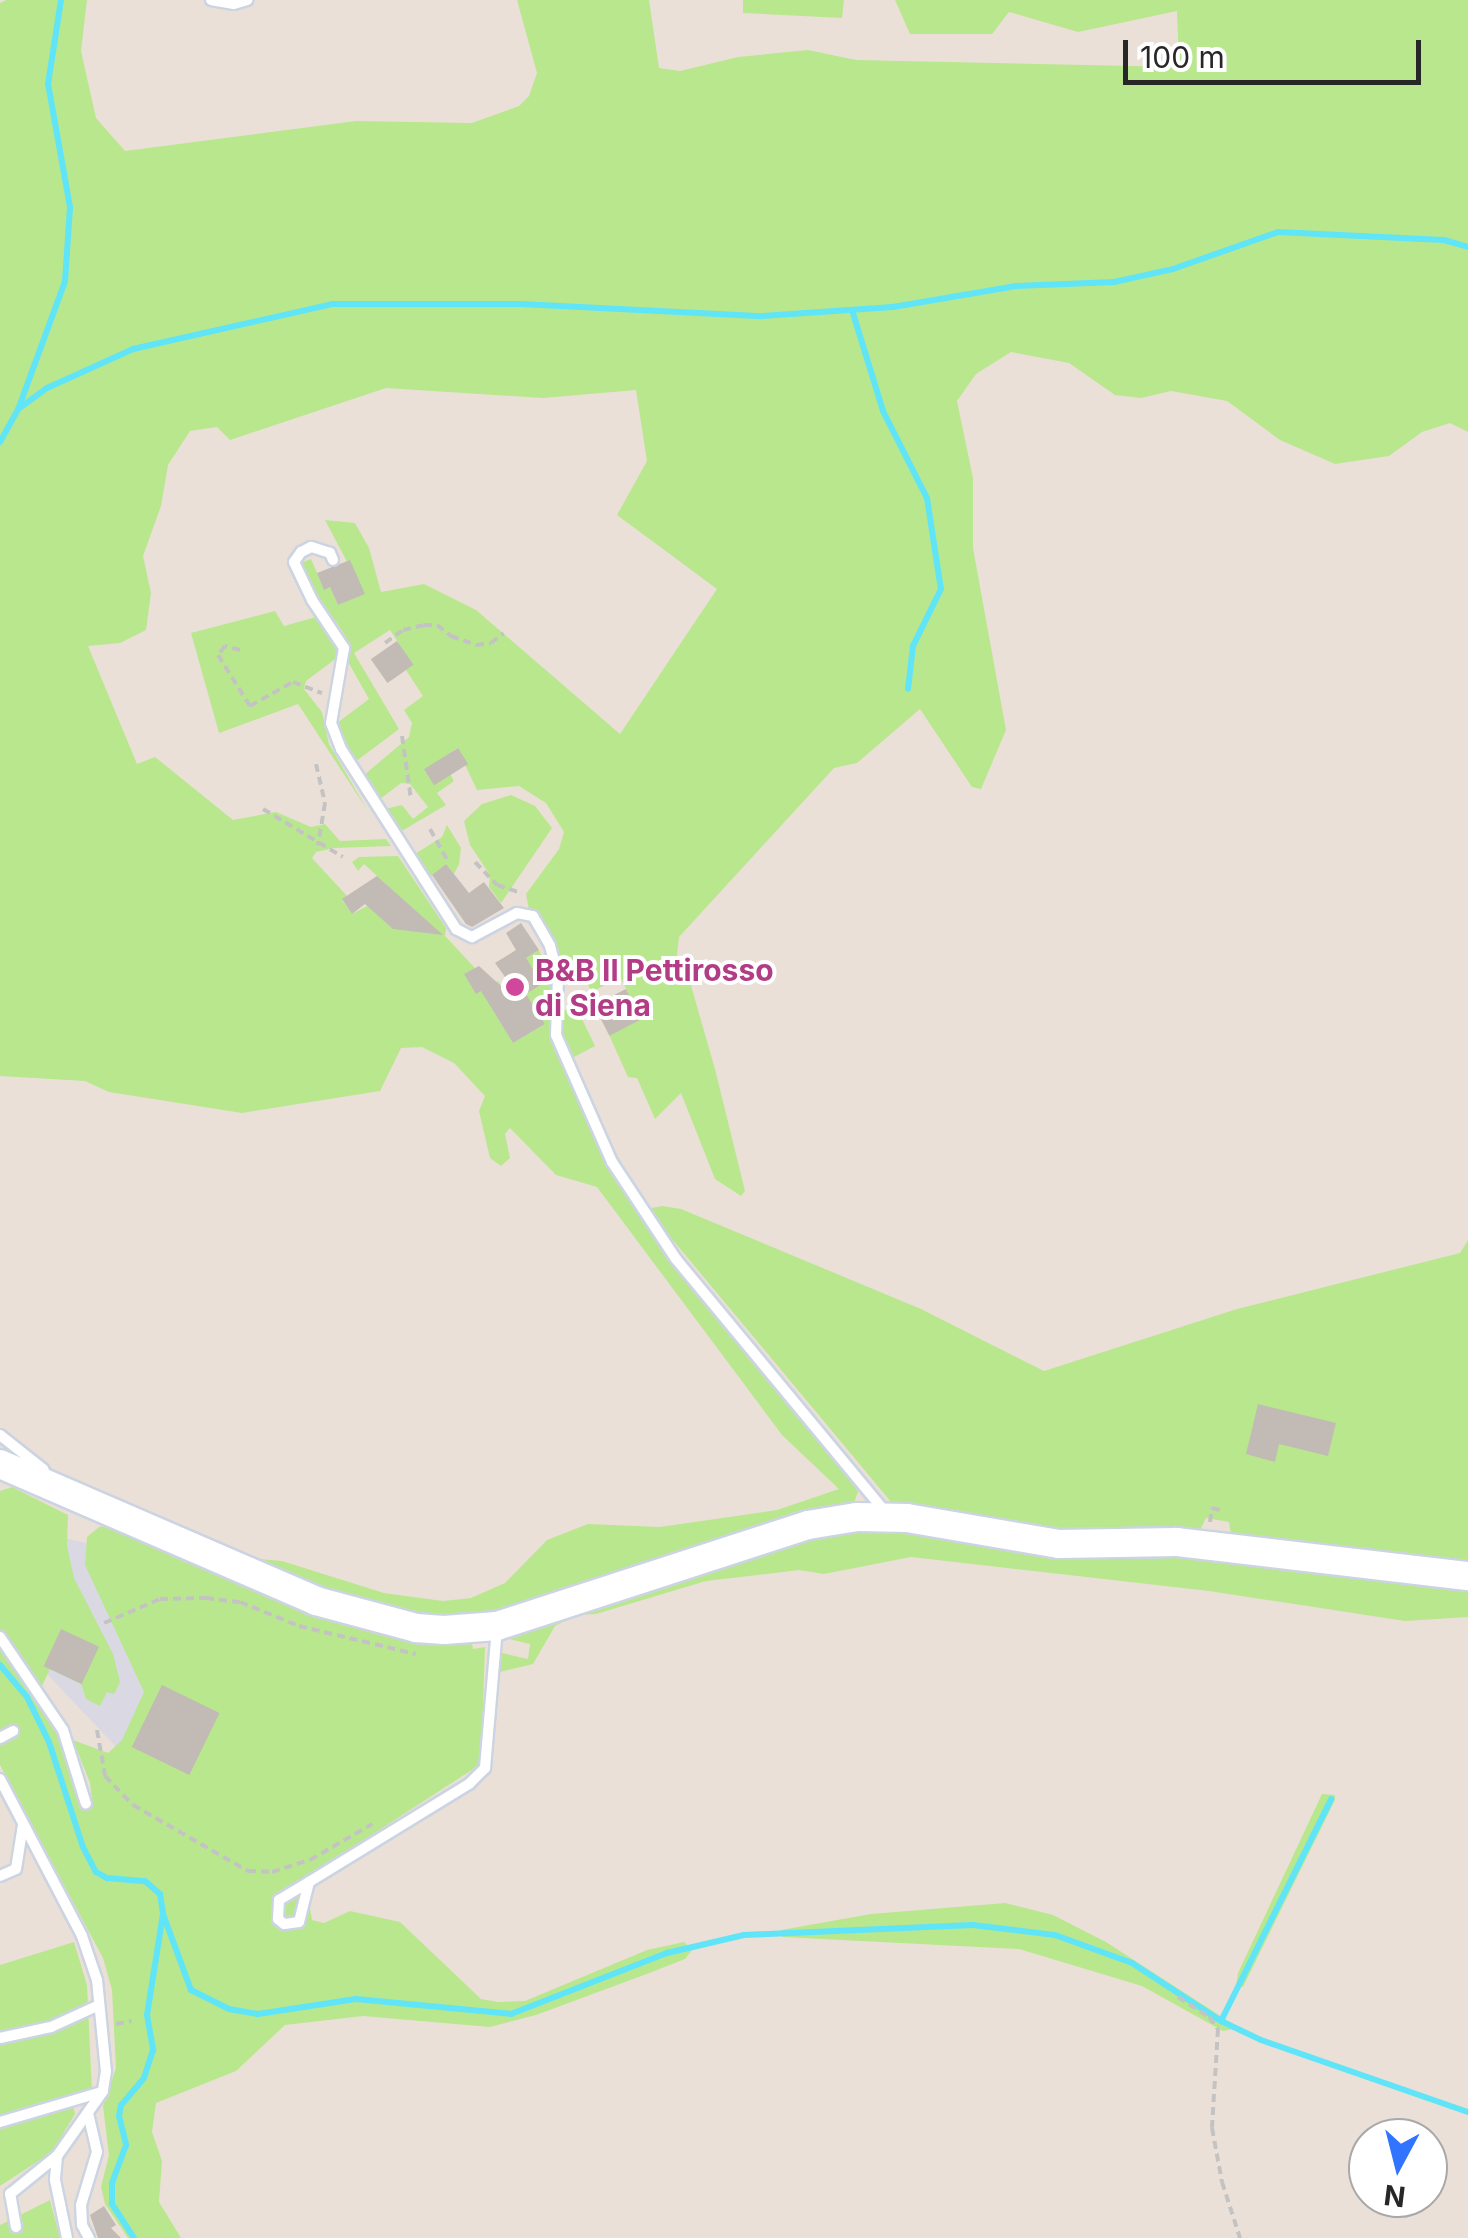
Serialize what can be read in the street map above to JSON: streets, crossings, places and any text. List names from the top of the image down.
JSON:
{
  "places": ["B&B Il Pettirosso di Siena"],
  "scale_bar": "100 m",
  "north": "bottom"
}
